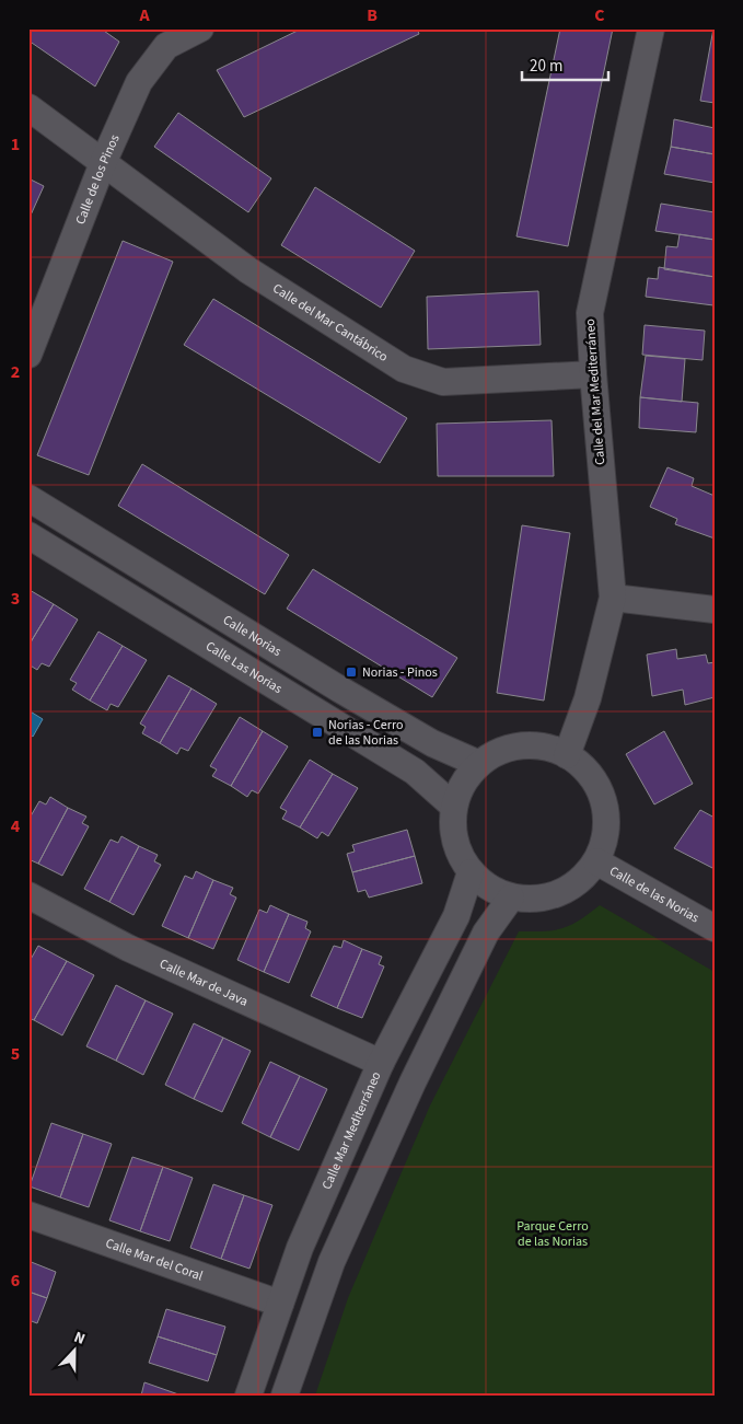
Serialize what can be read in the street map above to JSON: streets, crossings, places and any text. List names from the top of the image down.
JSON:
{
  "streets": {
    "street": [
      "Calle de los Pinos",
      "Calle del Mar Cantábrico",
      "Calle del Mar Mediterráneo",
      "Calle Norias",
      "Calle Las Norias",
      "Calle de las Norias",
      "Calle Mar de Java",
      "Calle Mar Mediterráneo",
      "Calle Mar del Coral"
    ]
  },
  "crossings": [
    ["Calle de los Pinos", "Calle del Mar Cantábrico"],
    ["Calle del Mar Cantábrico", "Calle del Mar Mediterráneo"],
    ["Calle del Mar Mediterráneo", "Calle Norias"],
    ["Calle del Mar Mediterráneo", "Calle Las Norias"],
    ["Calle del Mar Mediterráneo", "Calle de las Norias"],
    ["Calle del Mar Mediterráneo", "Calle Mar Mediterráneo"],
    ["Calle Norias", "Calle Las Norias"],
    ["Calle Norias", "Calle de las Norias"],
    ["Calle Norias", "Calle Mar Mediterráneo"],
    ["Calle Las Norias", "Calle de las Norias"],
    ["Calle Las Norias", "Calle Mar Mediterráneo"],
    ["Calle de las Norias", "Calle Mar Mediterráneo"],
    ["Calle Mar de Java", "Calle Mar Mediterráneo"],
    ["Calle Mar Mediterráneo", "Calle Mar del Coral"]
  ],
  "parks": ["Parque Cerro de las Norias"],
  "places": {
    "transit": ["Norias - Pinos", "Norias - Cerro de las Norias"]
  },
  "scale_bar": "20 m",
  "north": "top",
  "grid": {
    "columns": ["A", "B", "C"],
    "rows": [
      "1",
      "2",
      "3",
      "4",
      "5",
      "6"
    ]
  }
}
